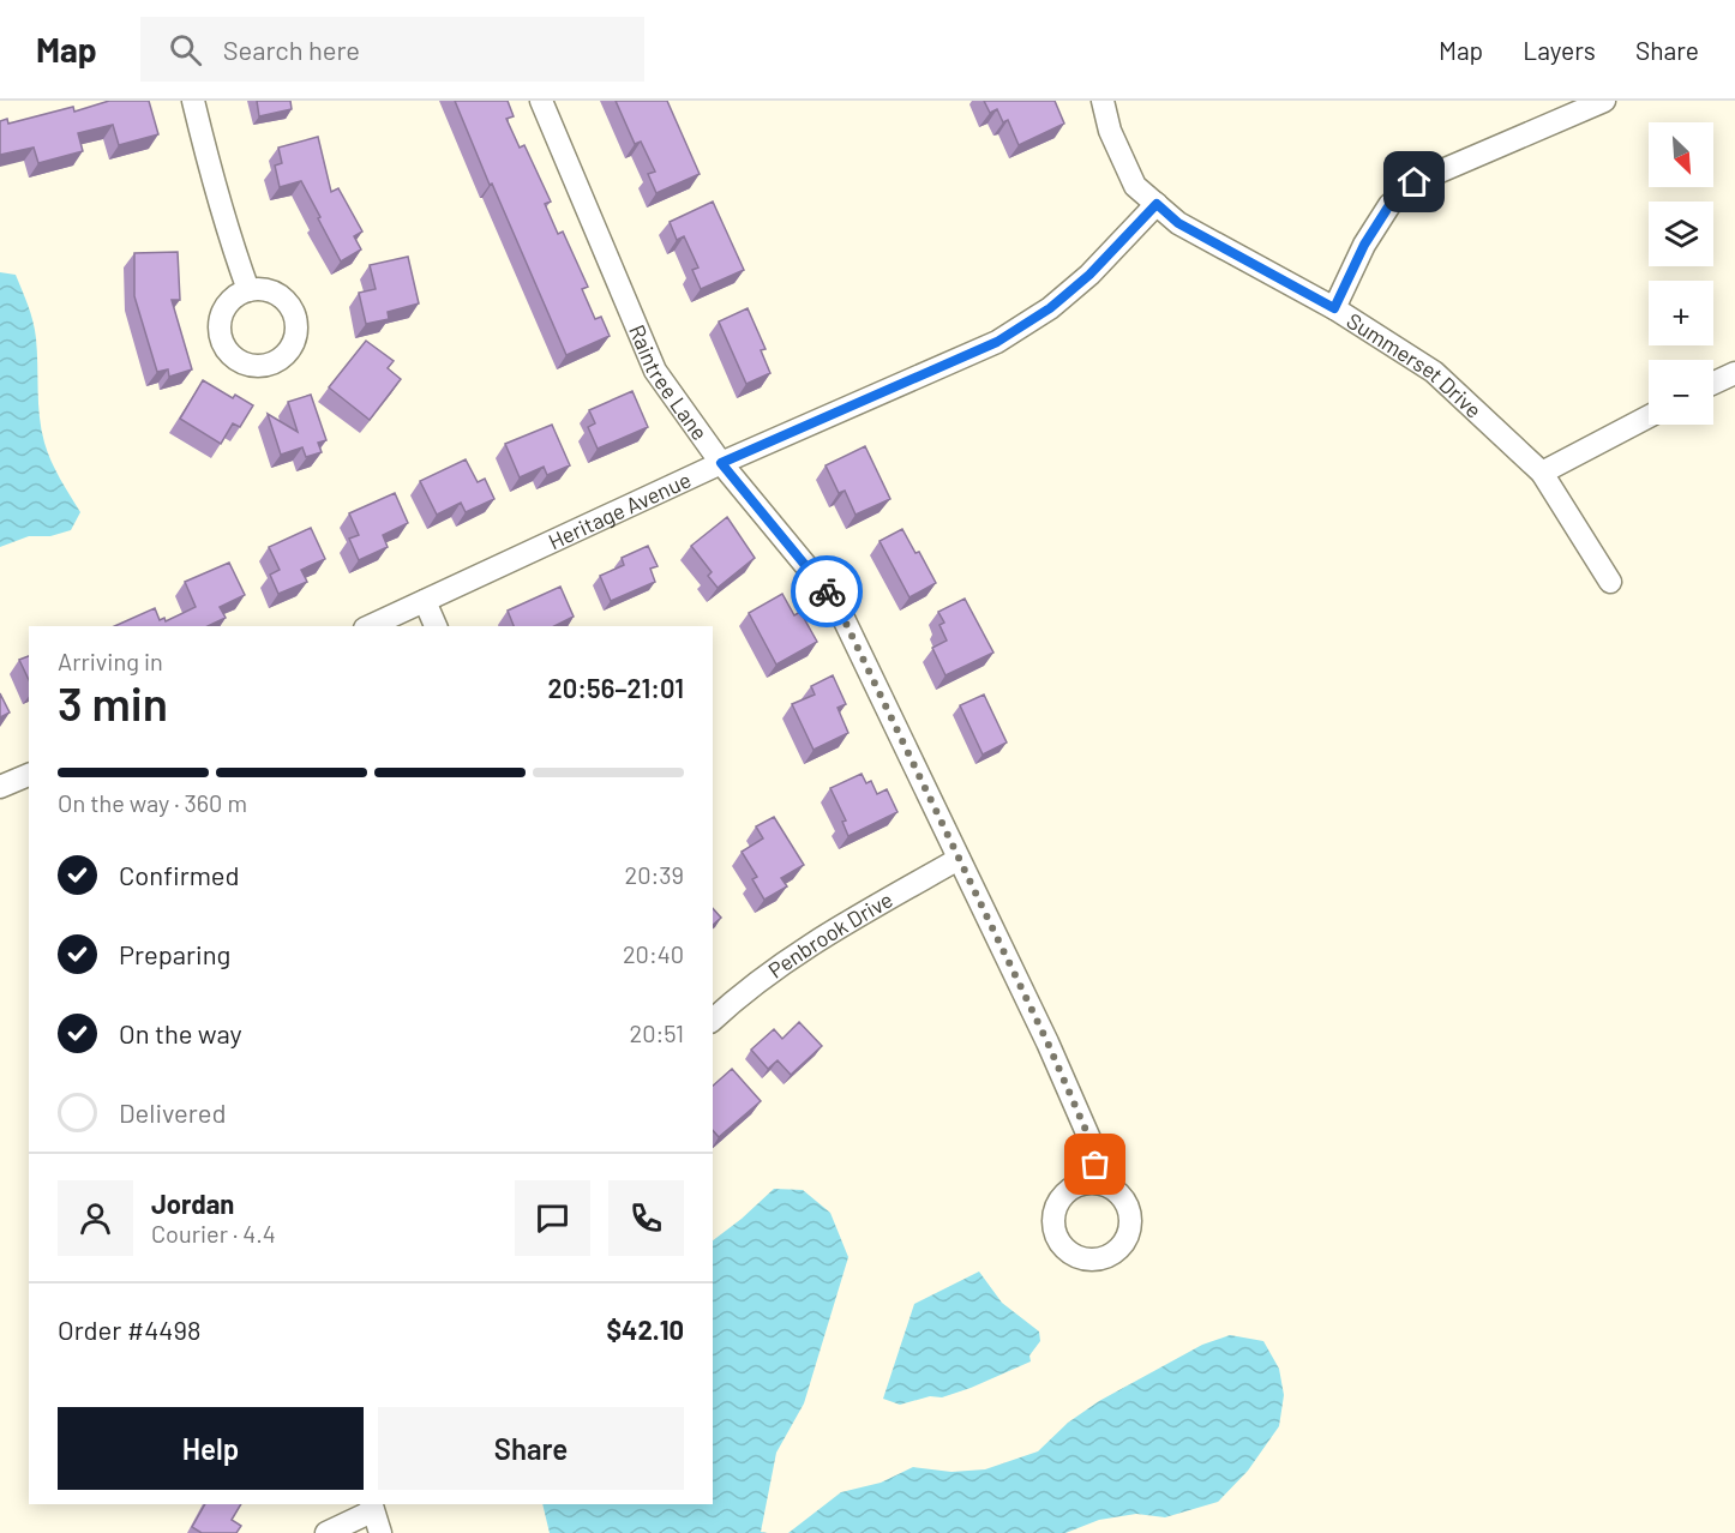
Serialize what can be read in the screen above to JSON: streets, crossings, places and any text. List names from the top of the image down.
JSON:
{
  "streets": {
    "street": [
      "Summerset Drive",
      "Raintree Lane",
      "Heritage Avenue",
      "Penbrook Drive"
    ]
  },
  "crossings": [
    ["Summerset Drive", "Heritage Avenue"],
    ["Raintree Lane", "Heritage Avenue"],
    ["Raintree Lane", "Penbrook Drive"]
  ],
  "north": "bottom right",
  "page": {
    "header": "Map",
    "search": "Search here",
    "nav": ["Map", "Layers", "Share"],
    "map_buttons": ["+", "−"],
    "heading": ["3 min", "Arriving in", "20:56–21:01"],
    "panel": [
      "Jordan",
      "Courier · 4.4",
      "Order #4498",
      "$42.10"
    ],
    "bar": "On the way · 360 m",
    "list": [
      ["Confirmed", "20:39"],
      ["Preparing", "20:40"],
      ["On the way", "20:51"],
      "Delivered"
    ],
    "buttons": ["Help", "Share"]
  }
}
